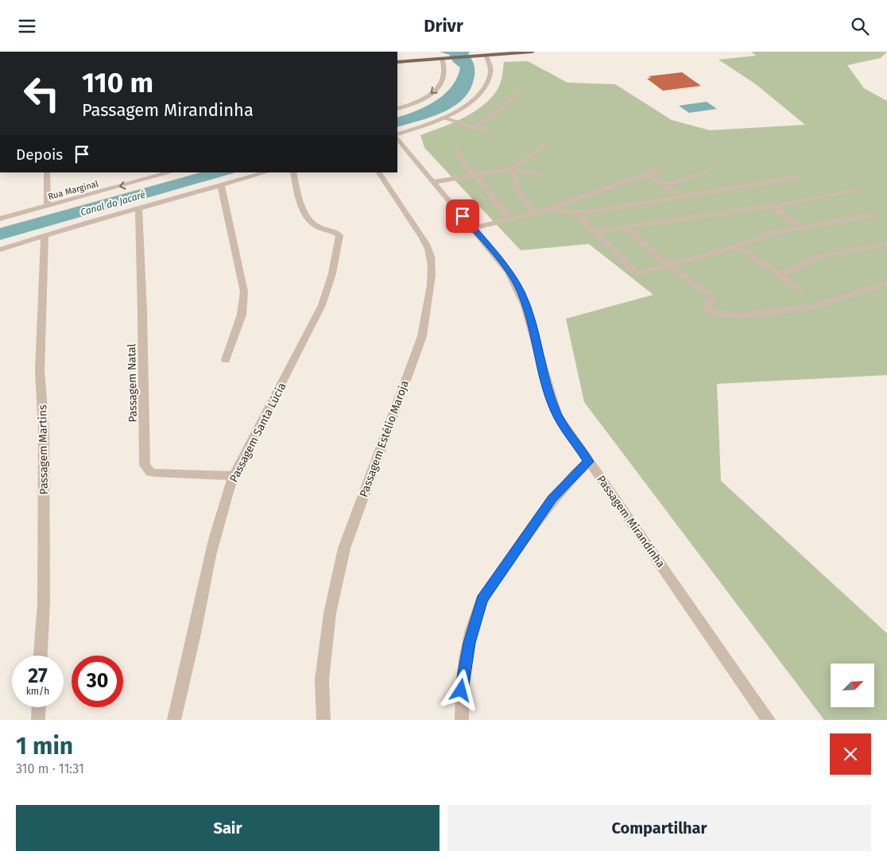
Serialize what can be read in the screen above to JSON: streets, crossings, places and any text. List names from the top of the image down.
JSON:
{
  "streets": {
    "street": [
      "Rua Marginal",
      "Passagem Natal",
      "Passagem Santa Lúcia",
      "Passagem Estélio Maroja",
      "Passagem Martins",
      "Passagem Mirandinha"
    ]
  },
  "crossings": [
    ["Passagem Natal", "Passagem Santa Lúcia"]
  ],
  "water": ["Canal do Jacaré"],
  "north": "top right",
  "page": {
    "header": "Drivr",
    "turn": ["110 m", "Passagem Mirandinha"],
    "then": "Depois",
    "speed": "27 km/h",
    "limit": "30",
    "heading": ["1 min", "310 m · 11:31"],
    "buttons": ["Sair", "Compartilhar"]
  }
}
